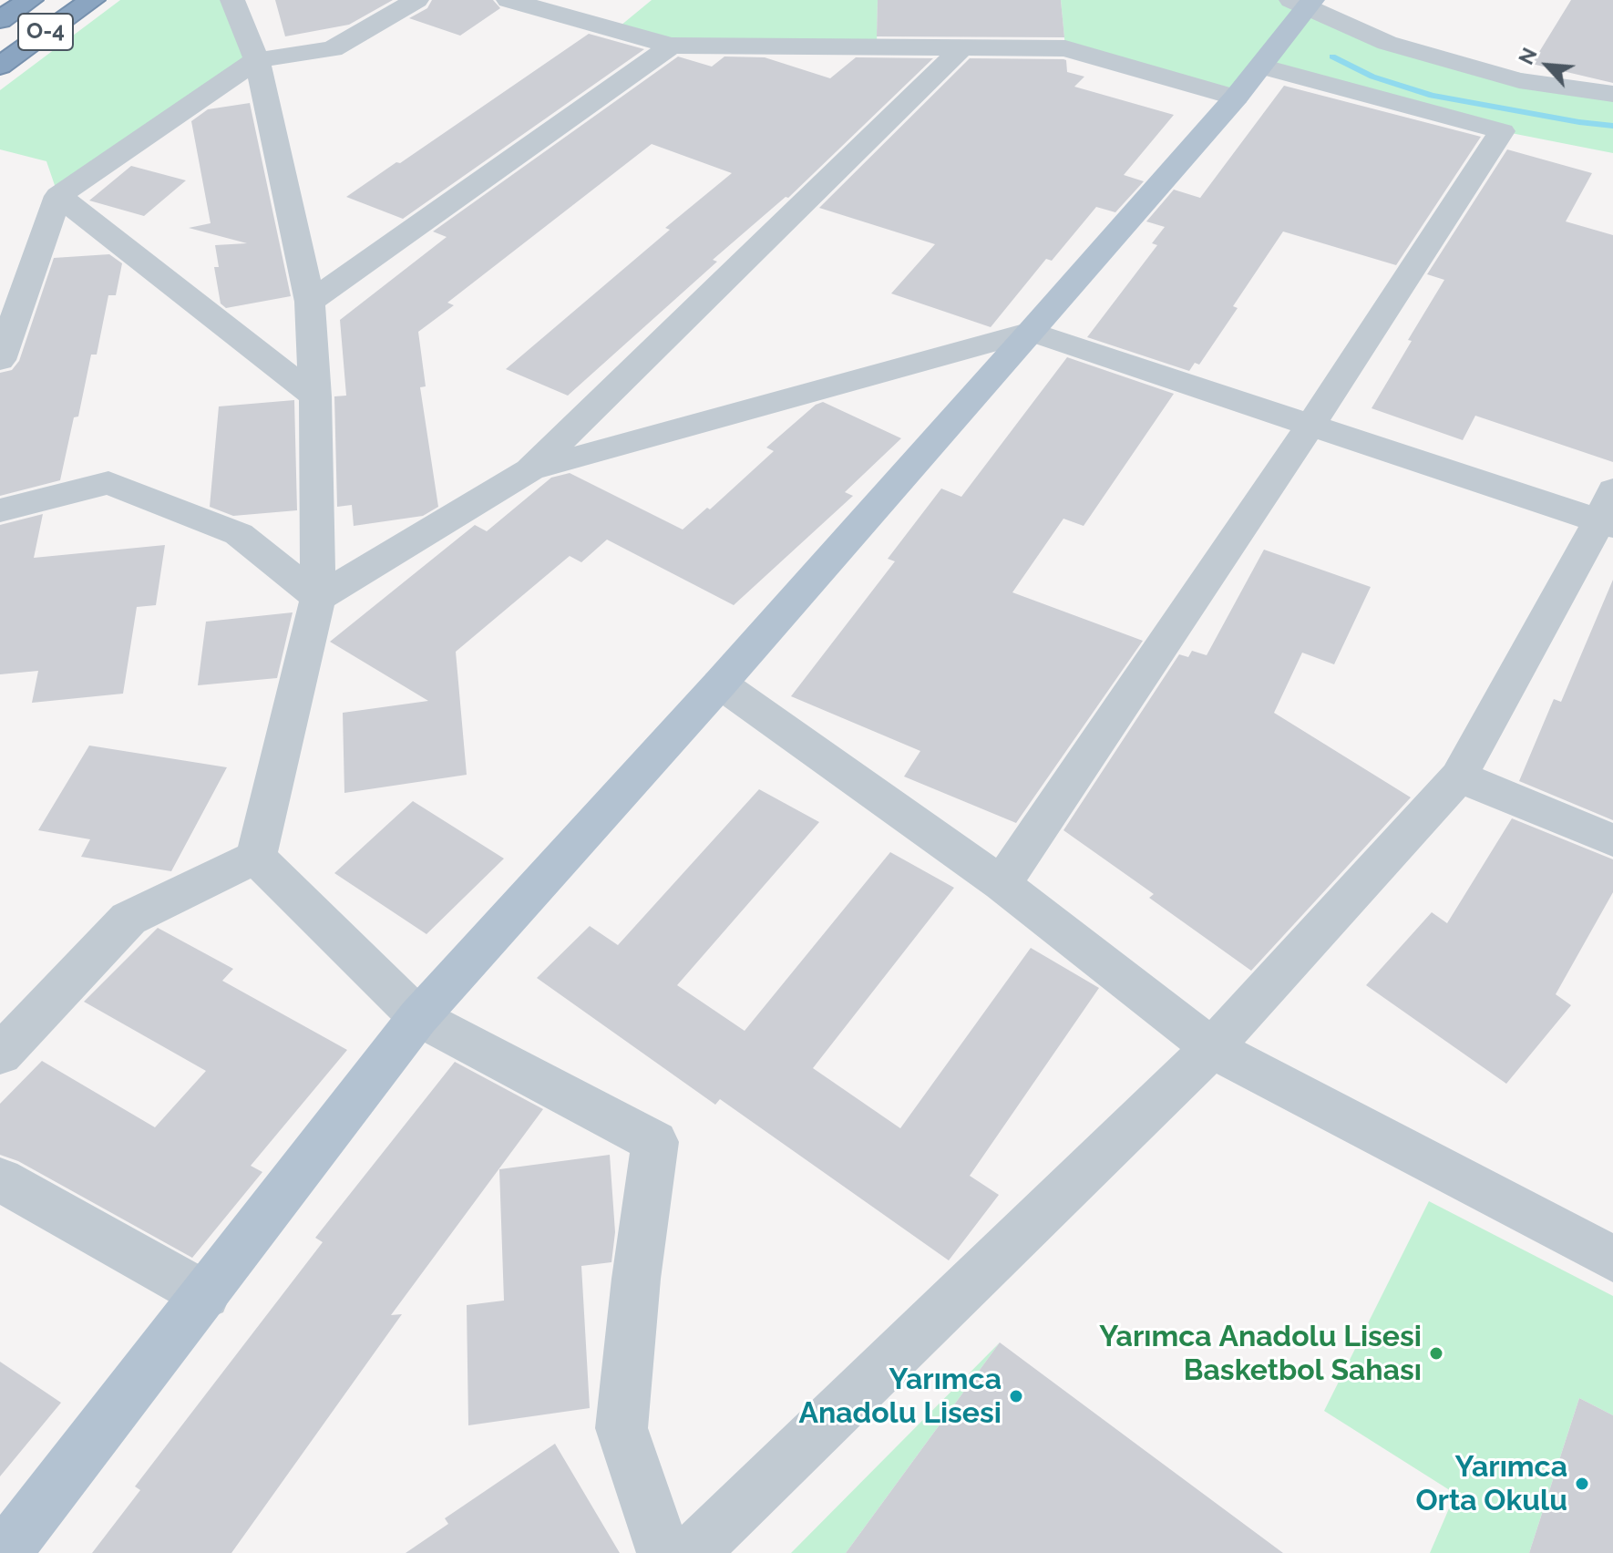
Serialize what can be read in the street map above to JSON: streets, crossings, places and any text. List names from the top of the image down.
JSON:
{
  "streets": {
    "highway": ["O-4"]
  },
  "places": ["Yarımca Anadolu Lisesi Basketbol Sahası", "Yarımca Anadolu Lisesi", "Yarımca Orta Okulu"],
  "north": "top left"
}
